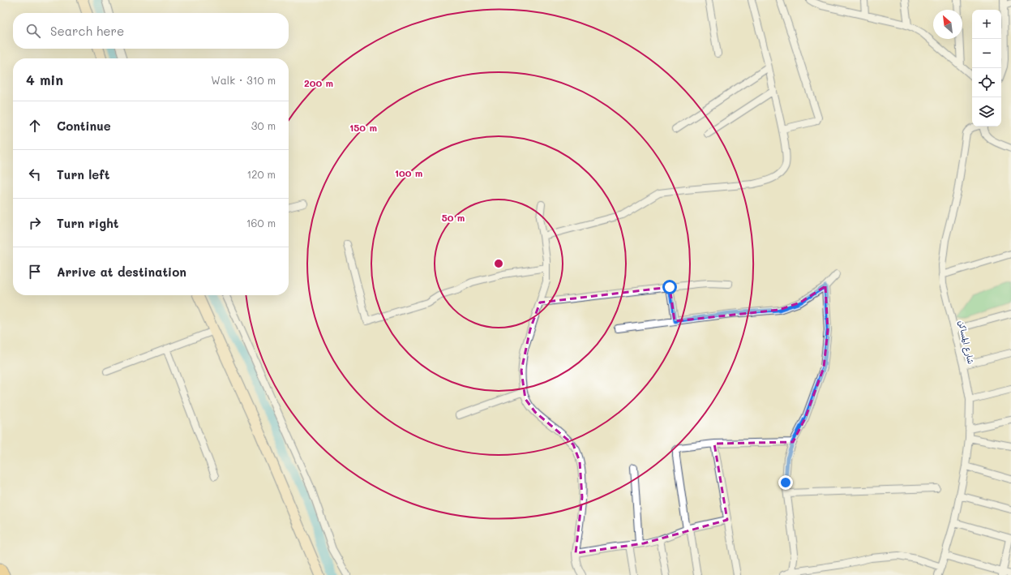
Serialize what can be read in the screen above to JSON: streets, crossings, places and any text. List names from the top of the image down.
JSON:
{
  "streets": {
    "street": ["شارع المساكن"]
  },
  "north": "top left",
  "page": {
    "map_buttons": ["+", "−"],
    "search": "Search here",
    "heading": ["4 min", "Walk · 310 m"],
    "list": [
      ["Continue", "30 m"],
      ["Turn left", "120 m"],
      ["Turn right", "160 m"],
      "Arrive at destination"
    ]
  },
  "rings": [
    "200 m",
    "150 m",
    "100 m",
    "50 m"
  ]
}
